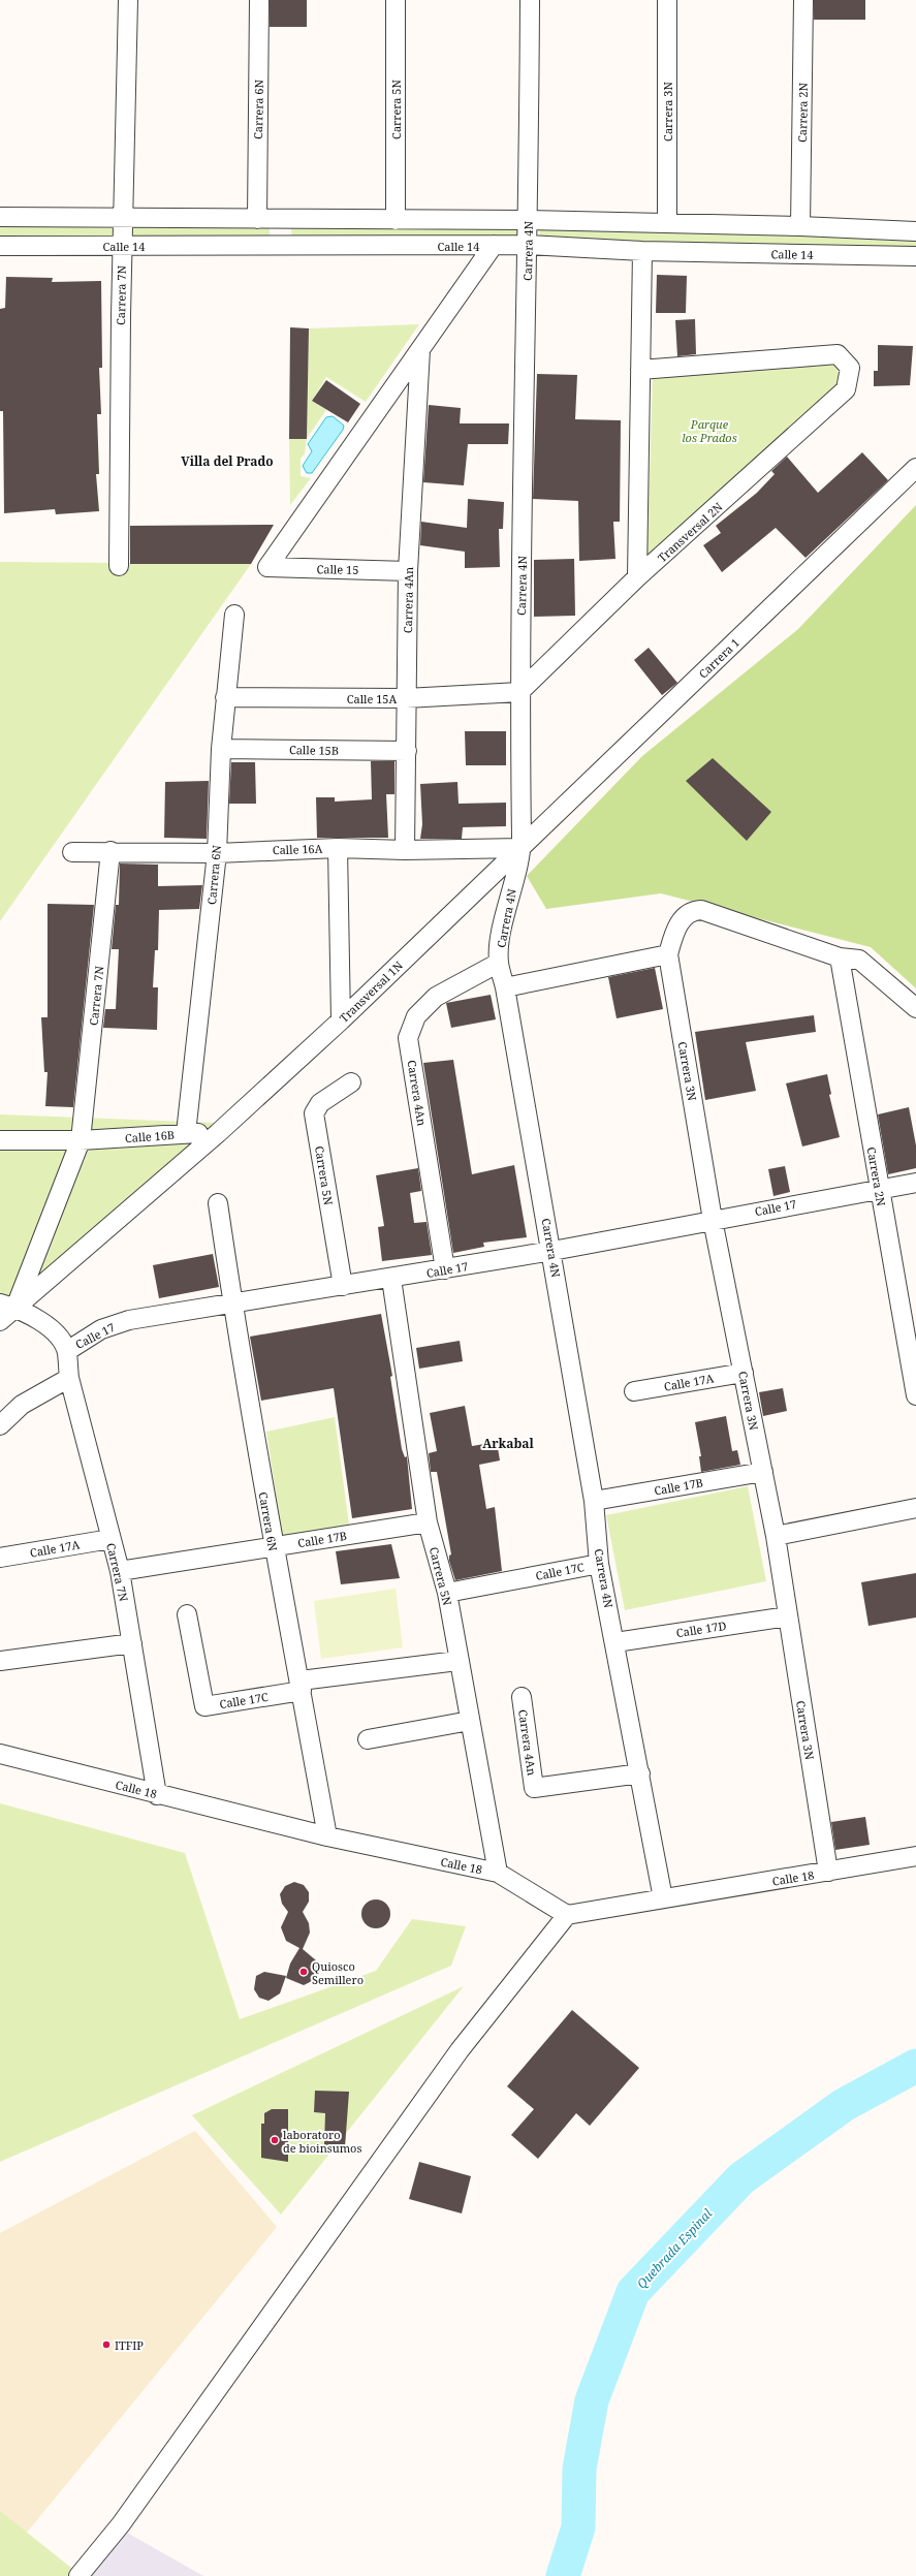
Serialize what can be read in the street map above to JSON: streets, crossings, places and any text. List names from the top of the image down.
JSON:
{
  "streets": {
    "street": [
      "Carrera 6N",
      "Carrera 5N",
      "Carrera 3N",
      "Carrera 2N",
      "Calle 14",
      "Carrera 4N",
      "Carrera 7N",
      "Transversal 2N",
      "Calle 15",
      "Carrera 4An",
      "Carrera 1",
      "Calle 15A",
      "Calle 15B",
      "Calle 16A",
      "Transversal 1N",
      "Calle 16B",
      "Calle 17",
      "Calle 17A",
      "Calle 17B",
      "Calle 17C",
      "Calle 17D",
      "Calle 18"
    ]
  },
  "crossings": [
    ["Carrera 6N", "Calle 15A"],
    ["Carrera 6N", "Calle 15B"],
    ["Carrera 6N", "Calle 16A"],
    ["Carrera 6N", "Calle 16B"],
    ["Carrera 6N", "Calle 17"],
    ["Carrera 6N", "Calle 17B"],
    ["Carrera 6N", "Calle 17C"],
    ["Carrera 6N", "Calle 18"],
    ["Carrera 5N", "Calle 17"],
    ["Carrera 5N", "Calle 17B"],
    ["Carrera 5N", "Calle 17C"],
    ["Carrera 5N", "Calle 18"],
    ["Carrera 3N", "Carrera 2N"],
    ["Carrera 3N", "Calle 17"],
    ["Carrera 3N", "Calle 17A"],
    ["Carrera 3N", "Calle 17B"],
    ["Carrera 3N", "Calle 17D"],
    ["Carrera 3N", "Calle 18"],
    ["Carrera 2N", "Calle 17"],
    ["Calle 14", "Carrera 4N"],
    ["Calle 14", "Carrera 7N"],
    ["Carrera 4N", "Transversal 2N"],
    ["Carrera 4N", "Carrera 4An"],
    ["Carrera 4N", "Carrera 1"],
    ["Carrera 4N", "Calle 15A"],
    ["Carrera 4N", "Calle 16A"],
    ["Carrera 4N", "Transversal 1N"],
    ["Carrera 4N", "Calle 17"],
    ["Carrera 4N", "Calle 17B"],
    ["Carrera 4N", "Calle 17C"],
    ["Carrera 4N", "Calle 17D"],
    ["Carrera 4N", "Calle 18"],
    ["Carrera 7N", "Calle 16A"],
    ["Carrera 7N", "Transversal 1N"],
    ["Carrera 7N", "Calle 16B"],
    ["Carrera 7N", "Calle 17"],
    ["Carrera 7N", "Calle 17A"],
    ["Carrera 7N", "Calle 17B"],
    ["Carrera 7N", "Calle 18"],
    ["Transversal 2N", "Calle 15A"],
    ["Calle 15", "Carrera 4An"],
    ["Carrera 4An", "Calle 15A"],
    ["Carrera 4An", "Calle 15B"],
    ["Carrera 4An", "Calle 16A"],
    ["Carrera 4An", "Calle 17"],
    ["Carrera 1", "Calle 16A"],
    ["Carrera 1", "Transversal 1N"],
    ["Calle 16A", "Transversal 1N"],
    ["Transversal 1N", "Calle 16B"],
    ["Transversal 1N", "Calle 17"]
  ],
  "districts": ["Villa del Prado", "Arkabal"],
  "water": ["Quebrada Espinal"],
  "parks": ["Parque los Prados"],
  "places": ["Quiosco Semillero", "laboratoro de bioinsumos", "ITFIP"]
}
